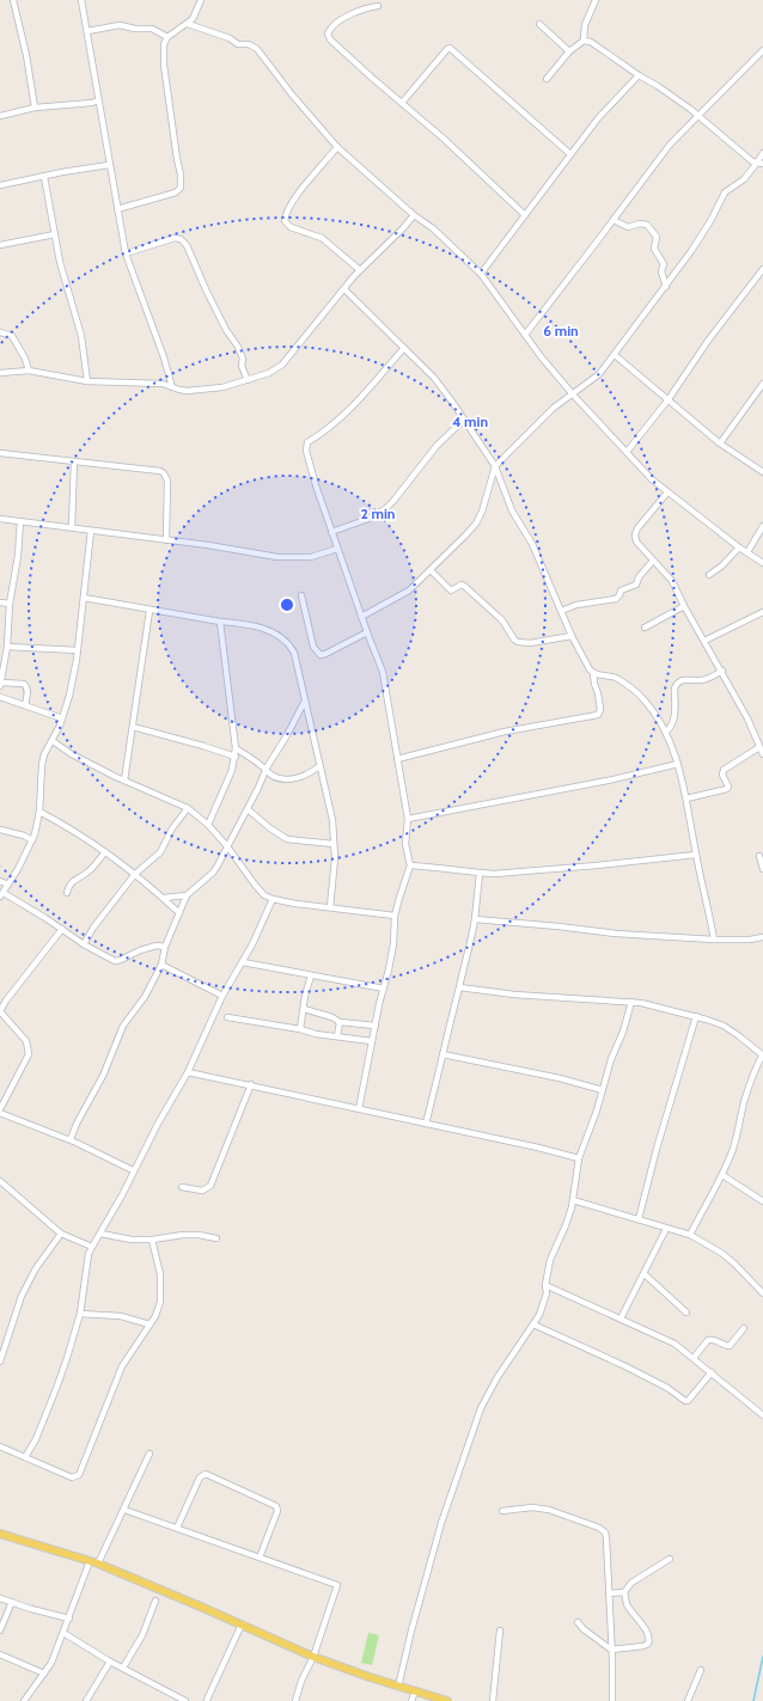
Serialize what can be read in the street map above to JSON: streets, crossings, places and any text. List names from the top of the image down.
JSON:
{
  "rings": ["6 min", "4 min", "2 min"]
}
